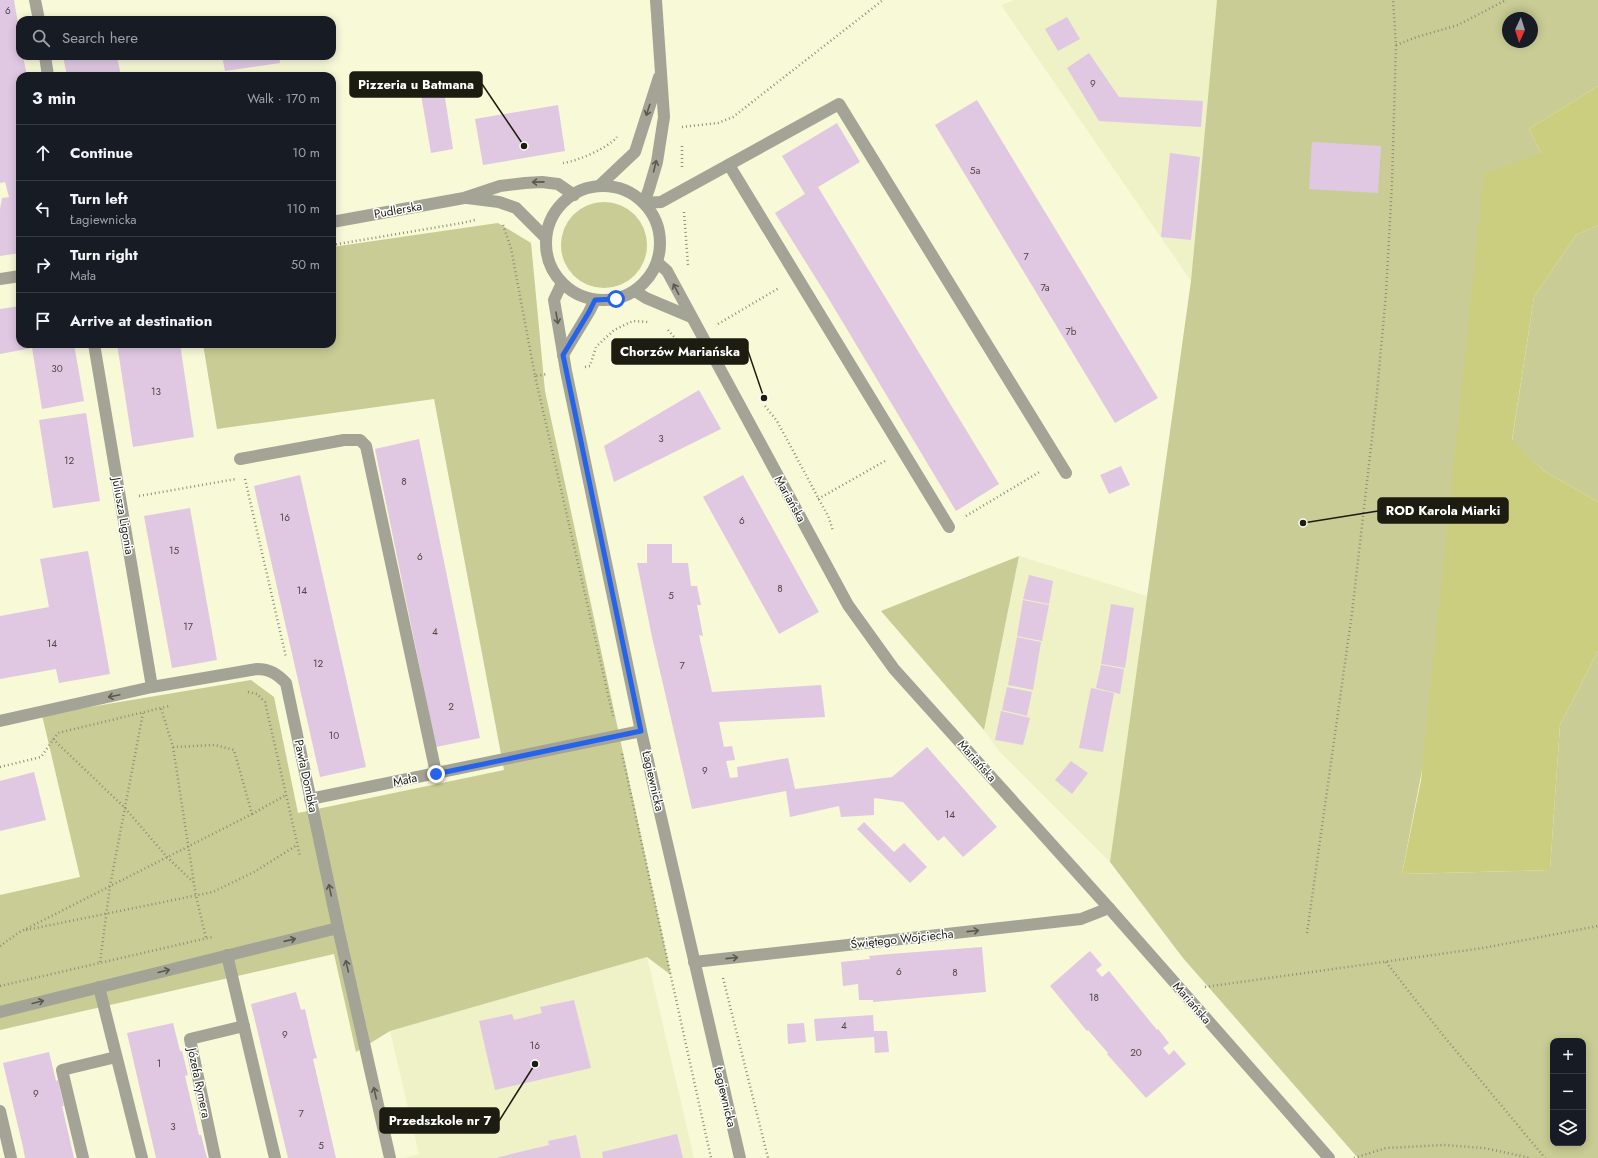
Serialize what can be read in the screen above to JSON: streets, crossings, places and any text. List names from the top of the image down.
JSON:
{
  "streets": {
    "street": [
      "Pudlerska",
      "Mariańska",
      "Juliusza Ligonia",
      "Pawła Dombka",
      "Mała",
      "Łagiewnicka",
      "Świętego Wojciecha",
      "Józefa Rymera"
    ]
  },
  "crossings": [
    ["Pudlerska", "Mariańska"],
    ["Pudlerska", "Łagiewnicka"],
    ["Mariańska", "Łagiewnicka"],
    ["Mariańska", "Świętego Wojciecha"],
    ["Juliusza Ligonia", "Pawła Dombka"],
    ["Pawła Dombka", "Mała"],
    ["Mała", "Łagiewnicka"],
    ["Łagiewnicka", "Świętego Wojciecha"]
  ],
  "one_way": ["Świętego Wojciecha"],
  "places": [
    "Pizzeria u Batmana",
    "Chorzów Mariańska",
    "ROD Karola Miarki",
    "Przedszkole nr 7"
  ],
  "house_numbers": [
    "6",
    "9",
    "5a",
    "7",
    "7a",
    "7b",
    "30",
    "13",
    "3",
    "12",
    "8",
    "16",
    "6",
    "15",
    "6",
    "8",
    "14",
    "5",
    "17",
    "4",
    "14",
    "12",
    "7",
    "2",
    "10",
    "9",
    "14",
    "6",
    "8",
    "18",
    "4",
    "9",
    "16",
    "20",
    "1",
    "9",
    "7",
    "3",
    "5"
  ],
  "north": "bottom",
  "page": {
    "search": "Search here",
    "heading": ["3 min", "Walk · 170 m"],
    "list": [
      ["Continue", "10 m"],
      ["Turn left", "Łagiewnicka", "110 m"],
      ["Turn right", "Mała", "50 m"],
      "Arrive at destination"
    ],
    "map_buttons": ["+", "−"]
  }
}
